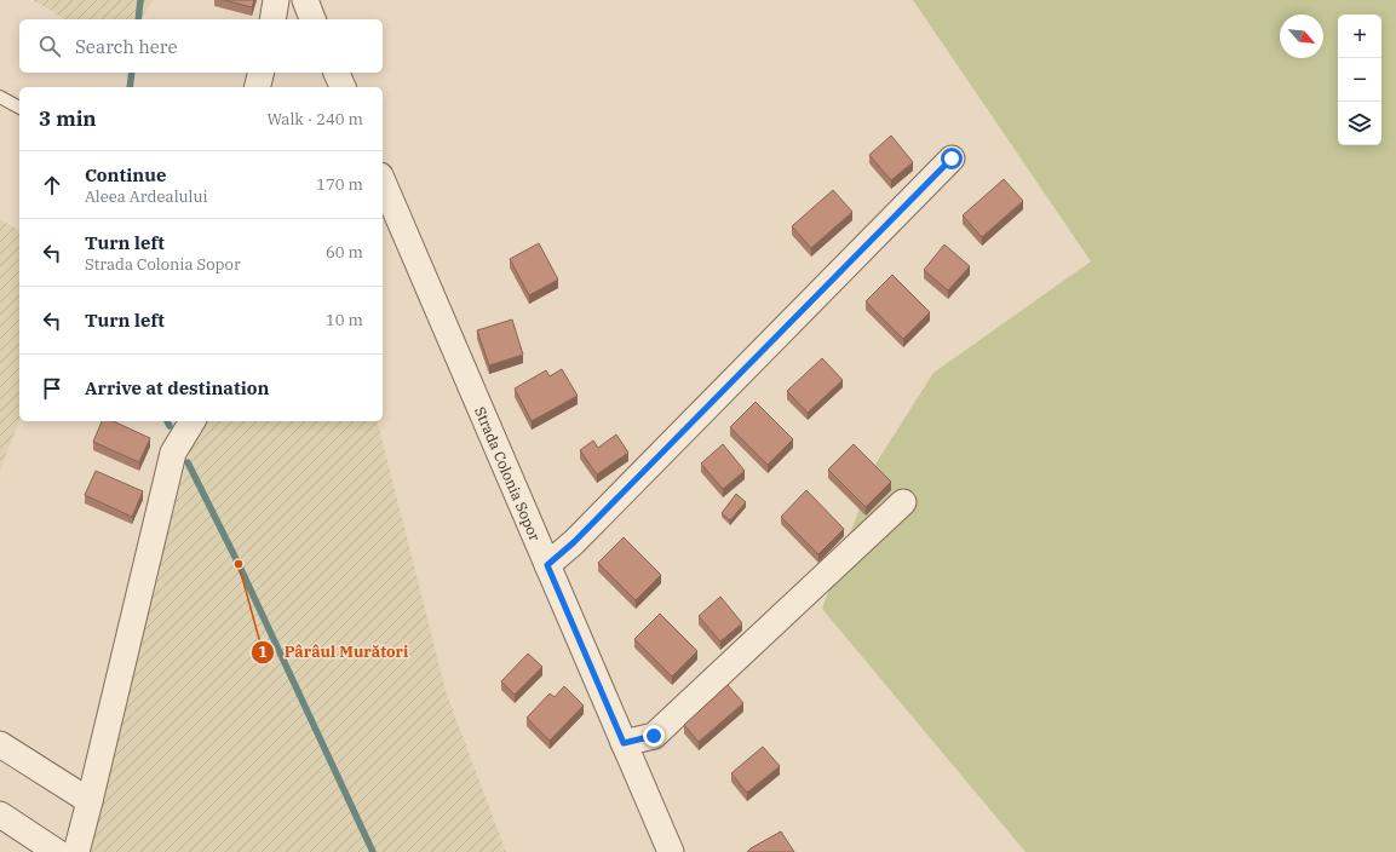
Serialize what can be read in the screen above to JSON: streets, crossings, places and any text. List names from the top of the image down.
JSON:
{
  "streets": {
    "street": ["Strada Colonia Sopor"]
  },
  "places": ["Pârâul Murători"],
  "north": "bottom right",
  "page": {
    "map_buttons": ["+", "−"],
    "search": "Search here",
    "heading": ["3 min", "Walk · 240 m"],
    "list": [
      ["Continue", "Aleea Ardealului", "170 m"],
      ["Turn left", "Strada Colonia Sopor", "60 m"],
      ["Turn left", "10 m"],
      "Arrive at destination"
    ]
  }
}
